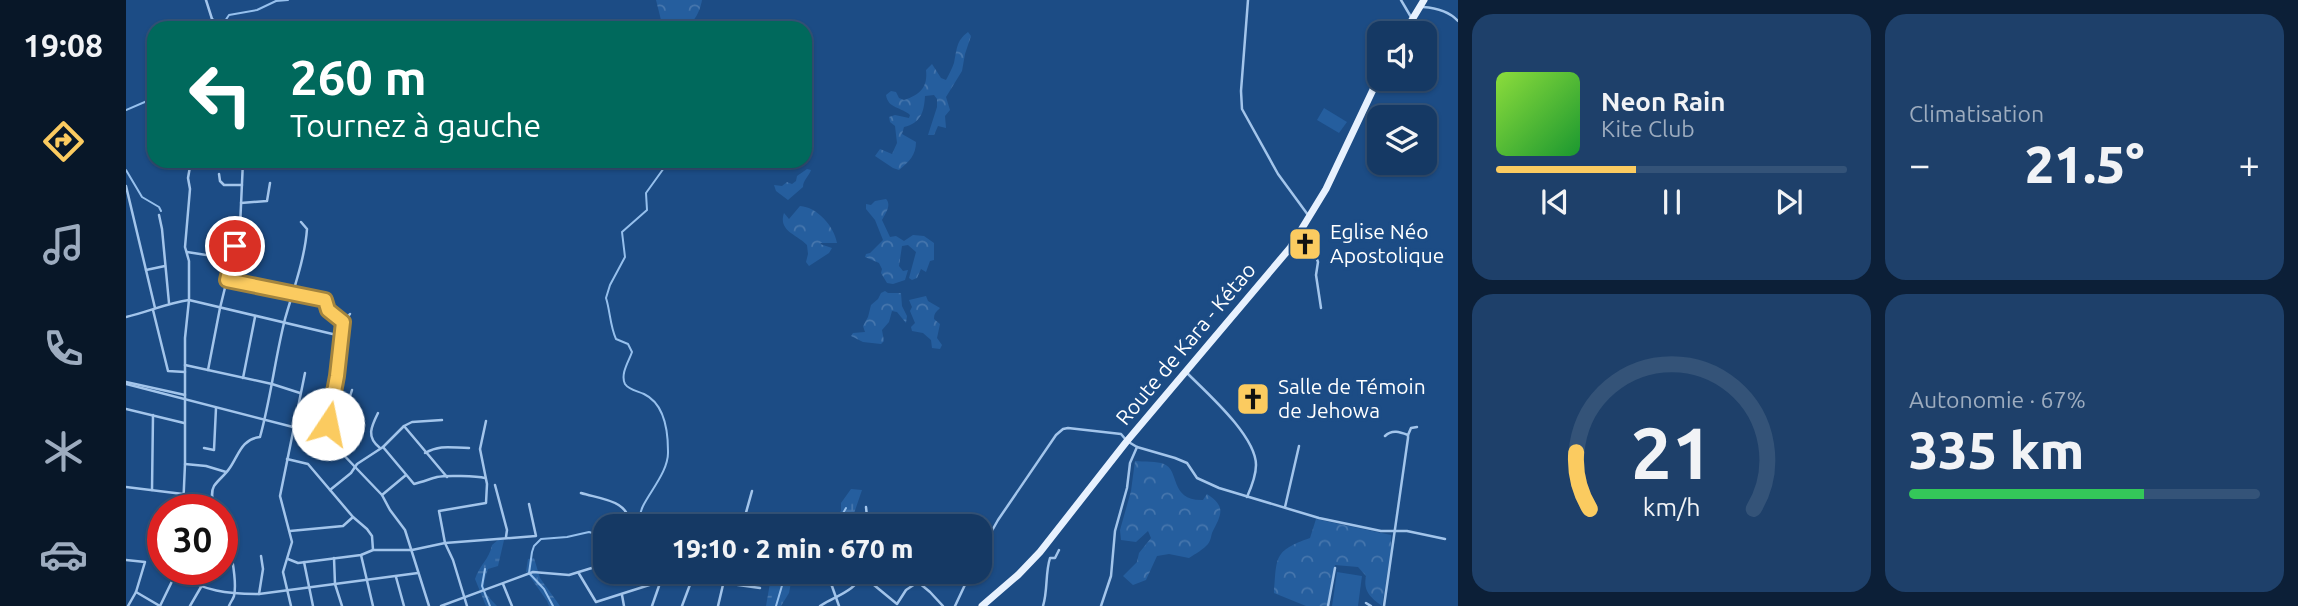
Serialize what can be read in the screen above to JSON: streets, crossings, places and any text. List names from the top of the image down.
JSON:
{
  "streets": {
    "main road": ["Route de Kara - Kétao"]
  },
  "places": {
    "church": ["Eglise Néo Apostolique", "Salle de Témoin de Jehowa"]
  },
  "page": {
    "tabs": "19:08",
    "tile": [
      "Climatisation",
      ["Autonomie · 67%", "335 km"]
    ],
    "turn": ["260 m", "Tournez à gauche"],
    "song": ["Neon Rain", "Kite Club"],
    "heat": ["−", "21.5°", "+"],
    "limit": "30",
    "trip": "19:10 · 2 min · 670 m",
    "gauge": ["21", "km/h"]
  }
}
